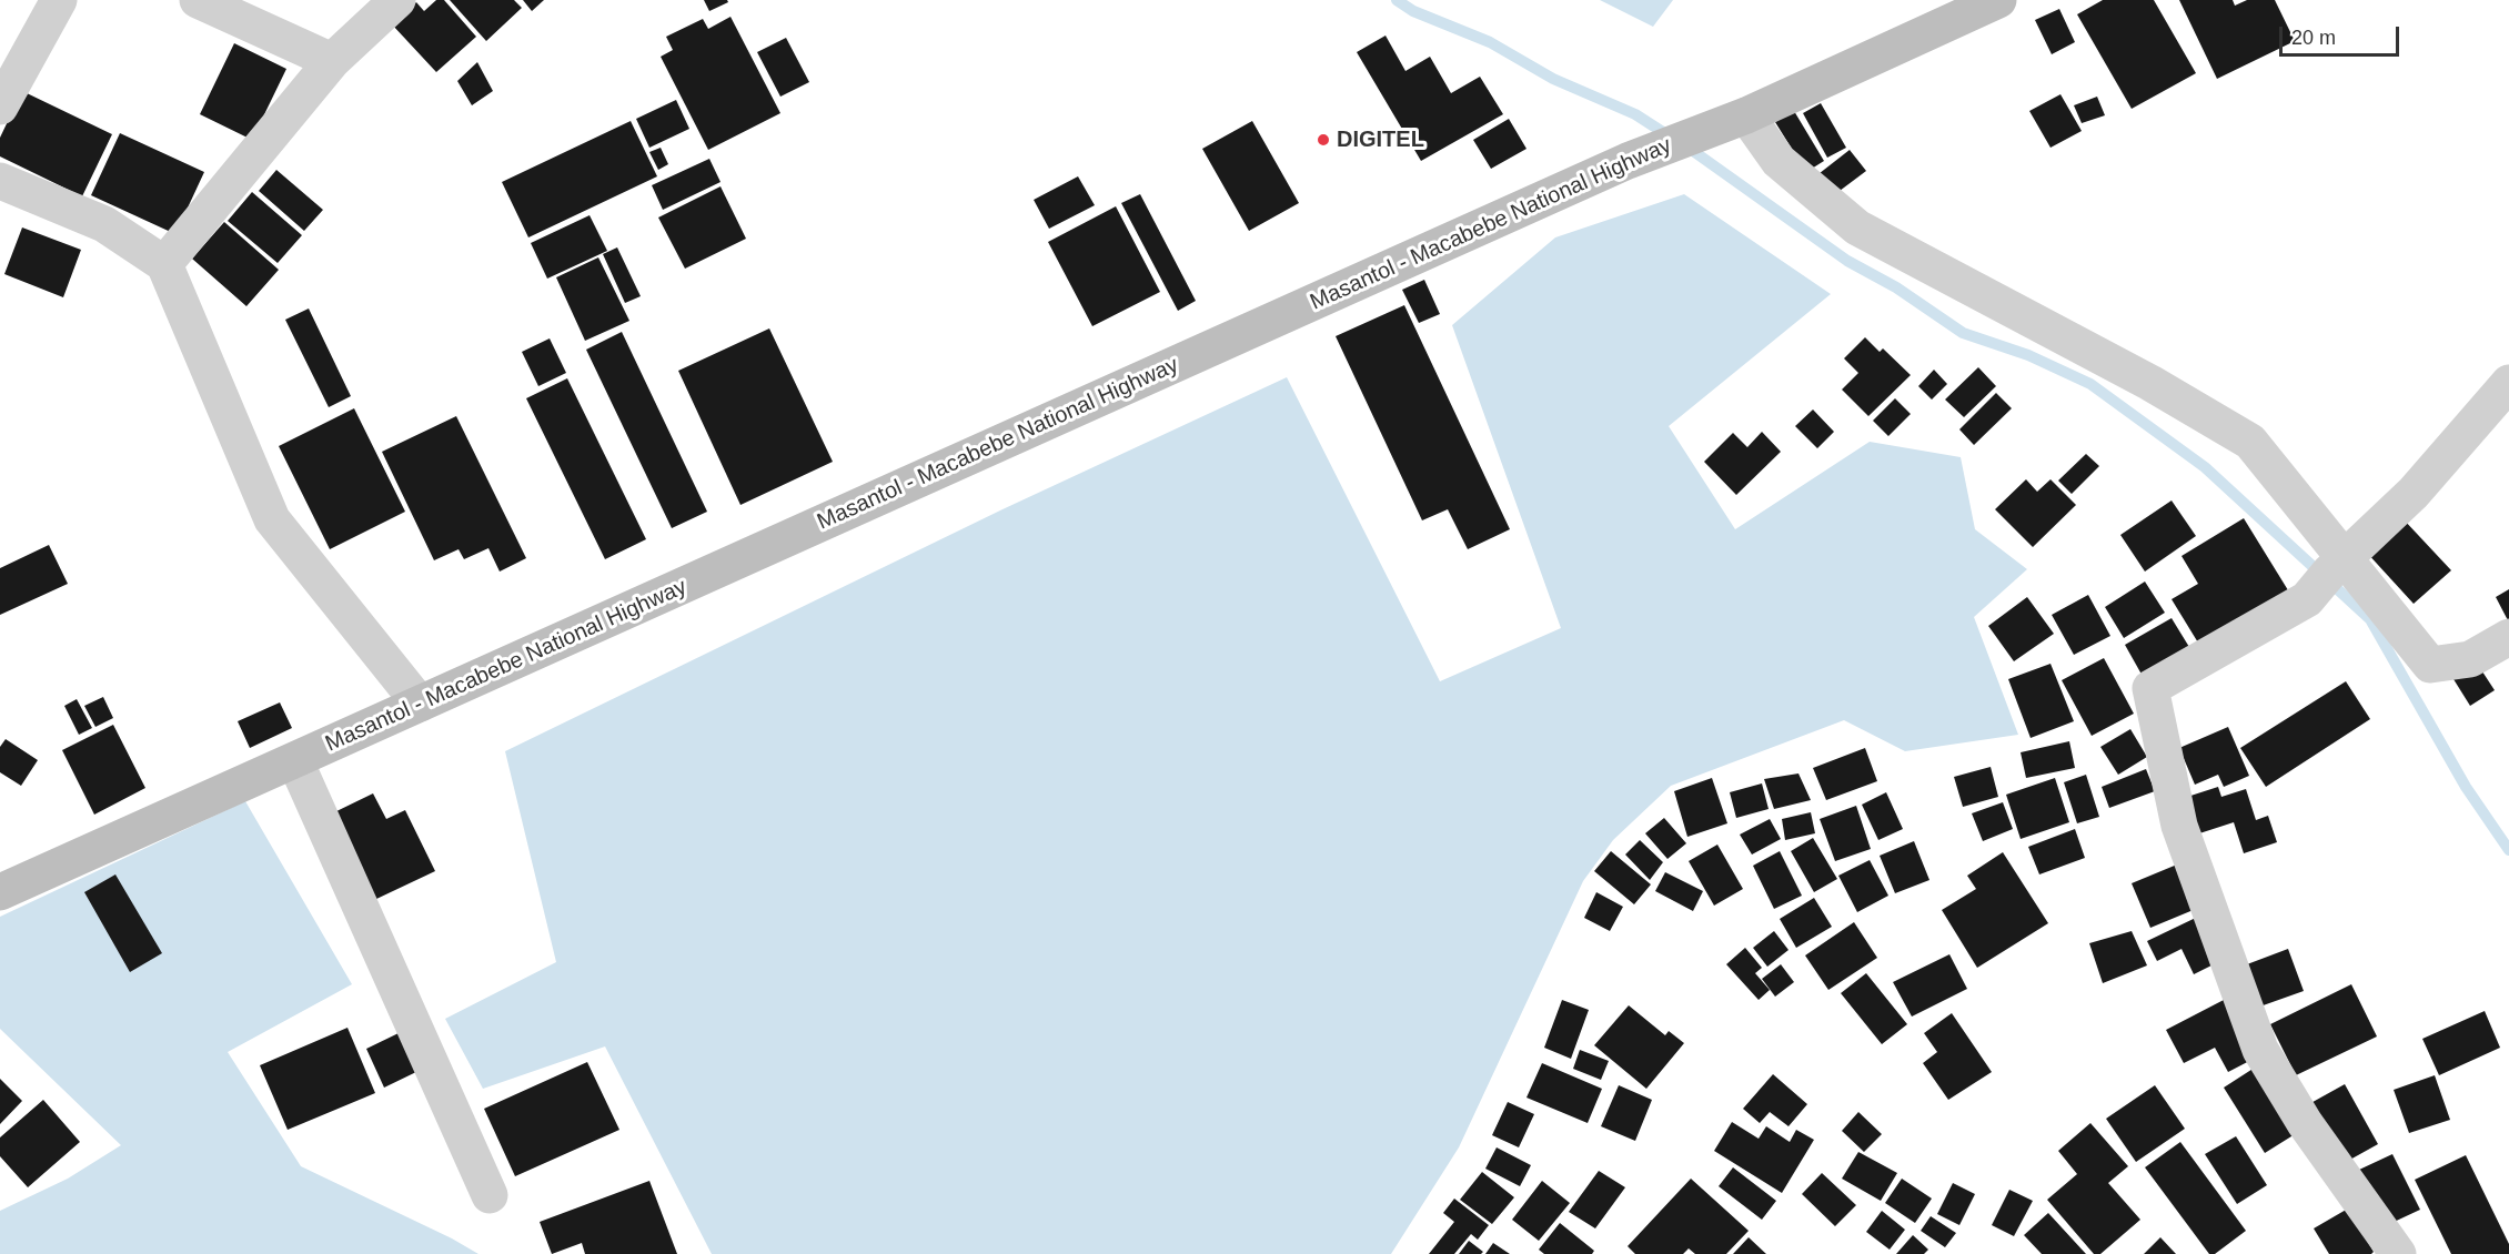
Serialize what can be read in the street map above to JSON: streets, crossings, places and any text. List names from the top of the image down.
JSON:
{
  "streets": {
    "main road": ["Masantol - Macabebe National Highway"]
  },
  "places": ["DIGITEL"],
  "scale_bar": "20 m"
}
